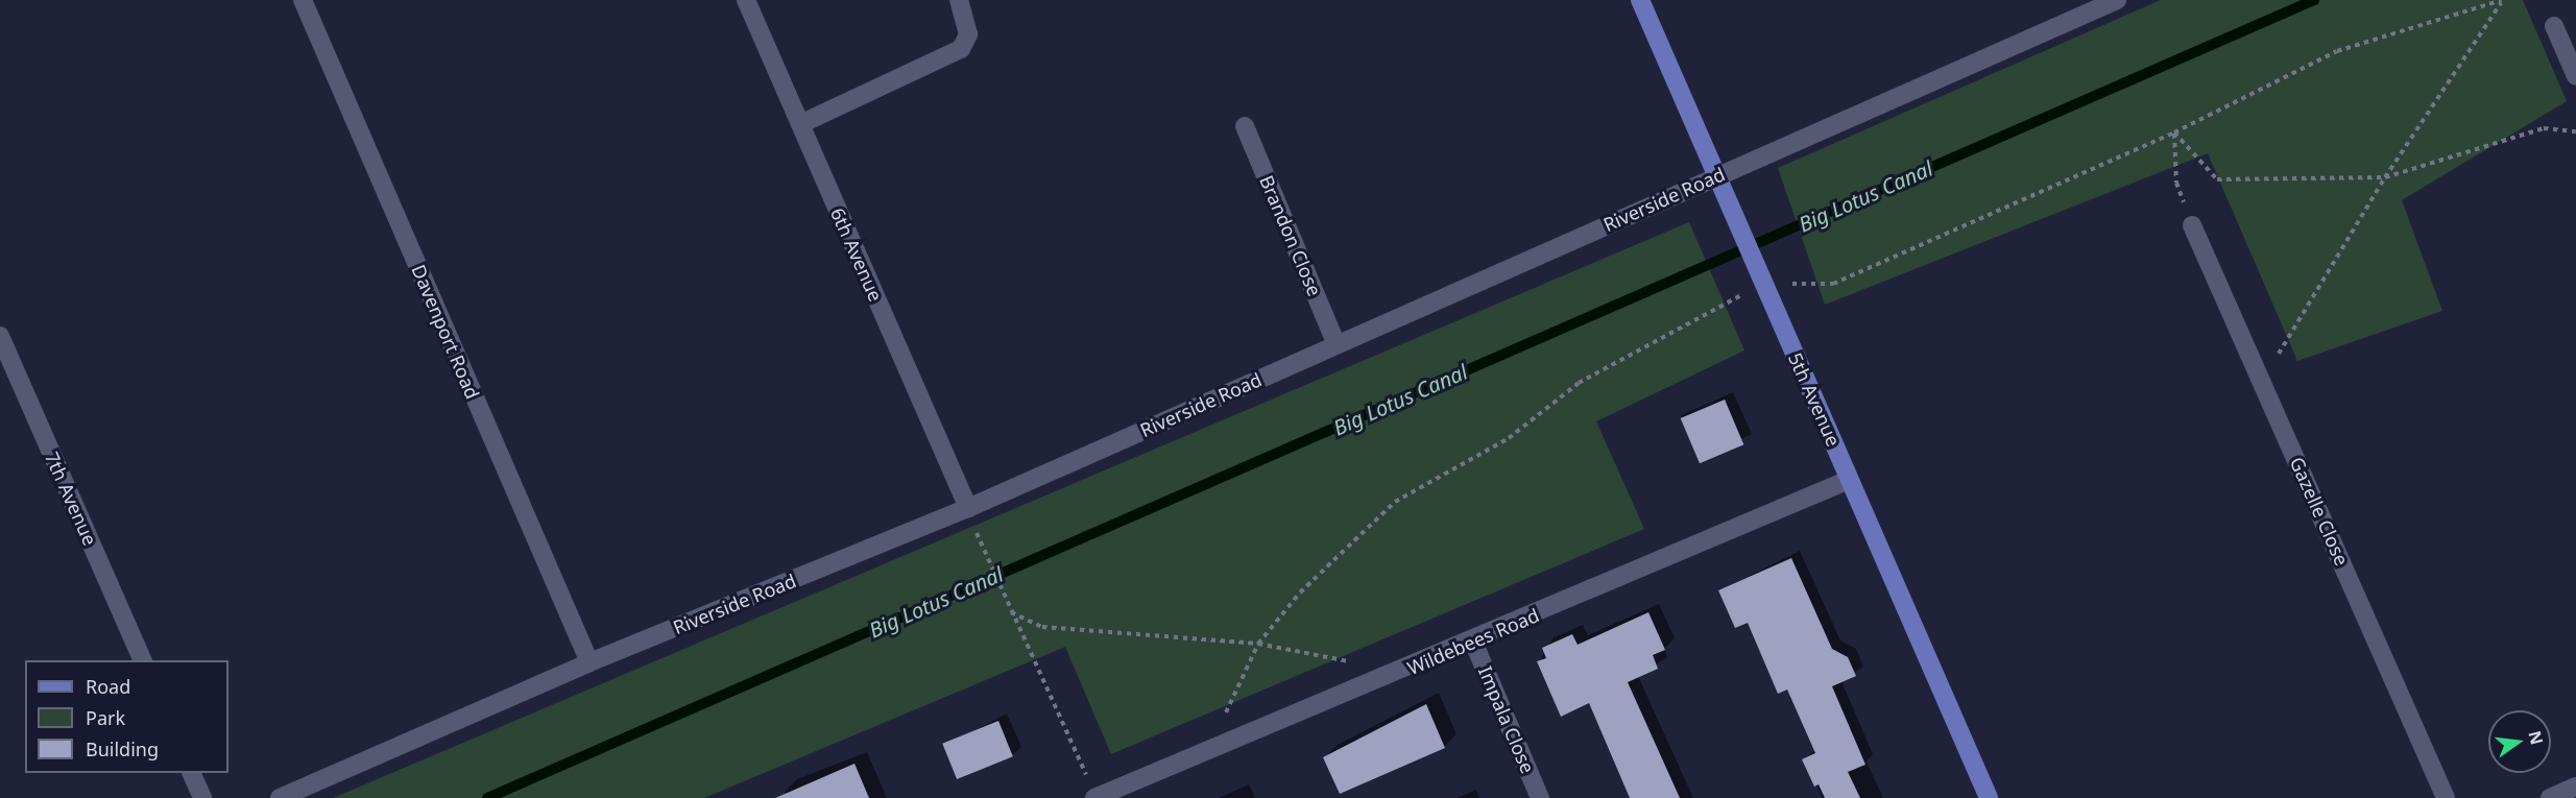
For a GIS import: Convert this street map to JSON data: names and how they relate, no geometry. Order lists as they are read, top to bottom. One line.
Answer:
{"streets":{"main road":["5th Avenue"],"street":["Riverside Road","Brandon Close","6th Avenue","Davenport Road","7th Avenue","Gazelle Close","Wildebees Road","Impala Close"]},"crossings":[["Riverside Road","Brandon Close"],["Riverside Road","6th Avenue"],["Riverside Road","Davenport Road"],["Riverside Road","5th Avenue"],["5th Avenue","Wildebees Road"],["Wildebees Road","Impala Close"]],"water":["Big Lotus Canal"],"legend":["Road","Park","Building"],"north":"right"}
